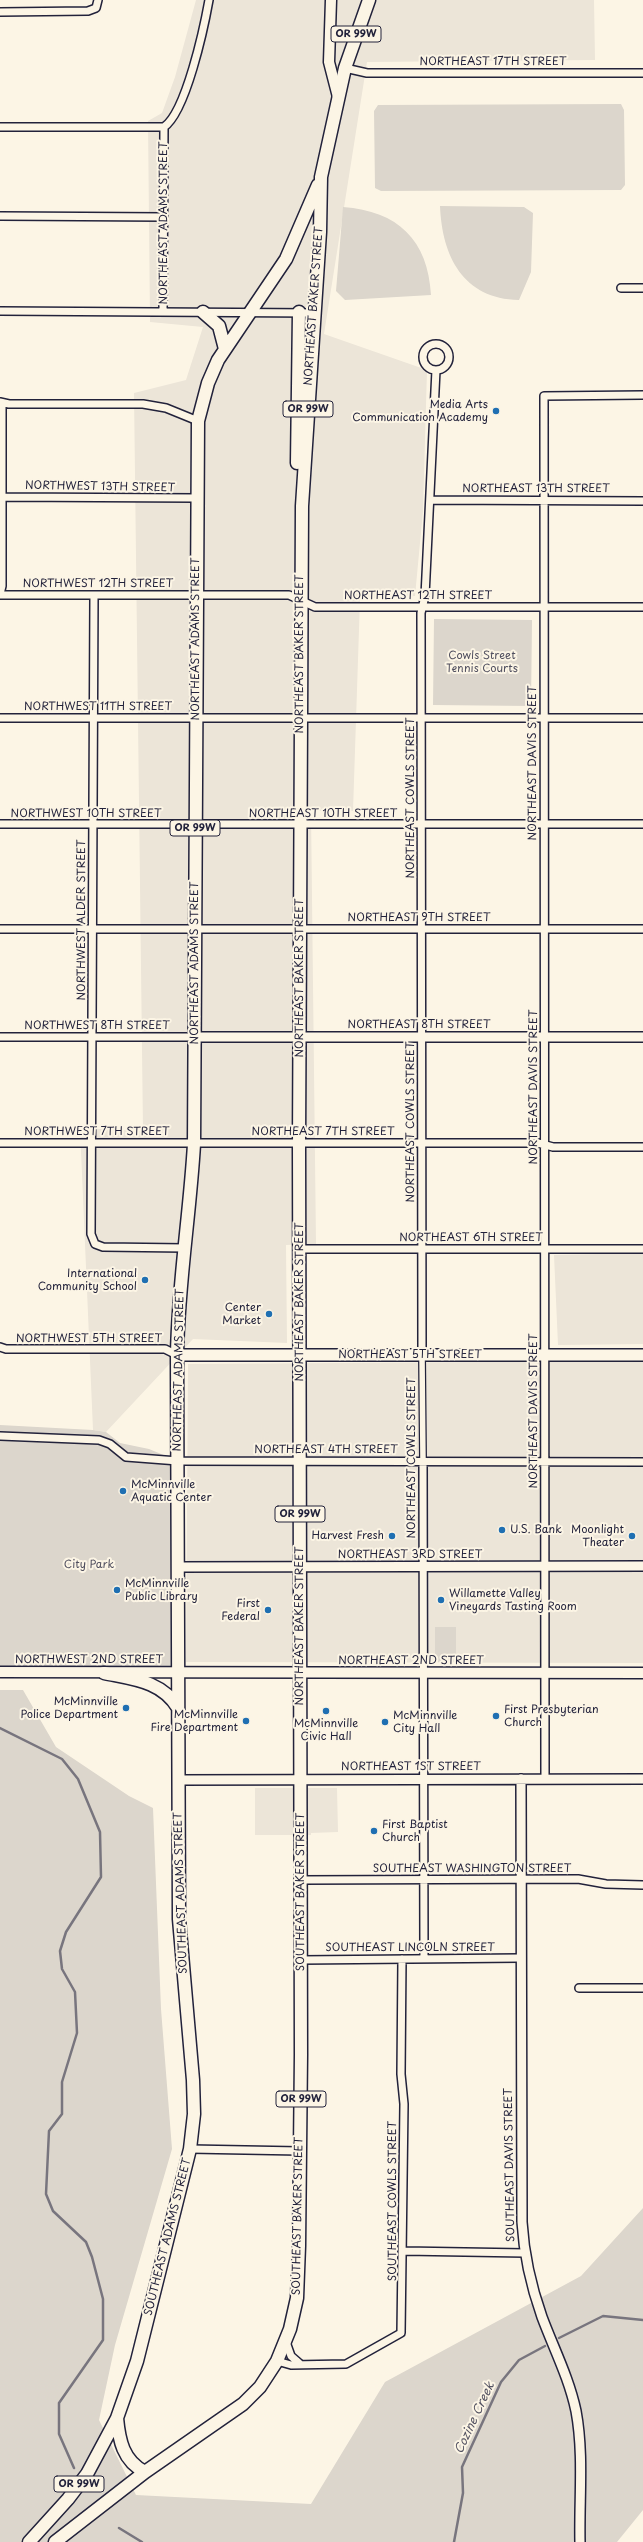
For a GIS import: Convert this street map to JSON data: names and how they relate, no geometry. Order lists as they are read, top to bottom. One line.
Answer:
{"streets":{"highway":["OR 99W","NORTHEAST ADAMS STREET","NORTHEAST BAKER STREET","SOUTHEAST BAKER STREET","SOUTHEAST ADAMS STREET"],"main road":["NORTHEAST 5TH STREET","NORTHWEST 2ND STREET","NORTHEAST 2ND STREET"],"street":["NORTHEAST 17TH STREET","NORTHWEST 13TH STREET","NORTHEAST 13TH STREET","NORTHWEST 12TH STREET","NORTHEAST 12TH STREET","NORTHWEST 11TH STREET","NORTHEAST DAVIS STREET","NORTHEAST COWLS STREET","NORTHWEST 10TH STREET","NORTHEAST 10TH STREET","NORTHEAST 9TH STREET","NORTHWEST ALDER STREET","NORTHEAST 8TH STREET","NORTHWEST 8TH STREET","NORTHWEST 7TH STREET","NORTHEAST 7TH STREET","NORTHEAST 6TH STREET","NORTHWEST 5TH STREET","NORTHEAST 4TH STREET","NORTHEAST 3RD STREET","NORTHEAST 1ST STREET","SOUTHEAST WASHINGTON STREET","SOUTHEAST LINCOLN STREET","SOUTHEAST DAVIS STREET","SOUTHEAST COWLS STREET"]},"crossings":[["OR 99W","NORTHEAST 17TH STREET"],["OR 99W","NORTHEAST ADAMS STREET"],["OR 99W","NORTHEAST BAKER STREET"],["NORTHEAST ADAMS STREET","NORTHEAST BAKER STREET"],["NORTHEAST ADAMS STREET","NORTHWEST 13TH STREET"],["NORTHEAST ADAMS STREET","NORTHWEST 12TH STREET"],["NORTHEAST ADAMS STREET","NORTHEAST 12TH STREET"],["NORTHEAST ADAMS STREET","NORTHWEST 11TH STREET"],["NORTHEAST ADAMS STREET","NORTHWEST 10TH STREET"],["NORTHEAST ADAMS STREET","NORTHEAST 10TH STREET"],["NORTHEAST ADAMS STREET","NORTHEAST 9TH STREET"],["NORTHEAST ADAMS STREET","NORTHWEST ALDER STREET"],["NORTHEAST ADAMS STREET","NORTHEAST 8TH STREET"],["NORTHEAST ADAMS STREET","NORTHWEST 8TH STREET"],["NORTHEAST ADAMS STREET","NORTHWEST 7TH STREET"],["NORTHEAST ADAMS STREET","NORTHEAST 7TH STREET"],["NORTHEAST ADAMS STREET","NORTHWEST 5TH STREET"],["NORTHEAST ADAMS STREET","NORTHEAST 5TH STREET"],["NORTHEAST ADAMS STREET","NORTHEAST 4TH STREET"],["NORTHEAST ADAMS STREET","NORTHEAST 3RD STREET"],["NORTHEAST ADAMS STREET","NORTHWEST 2ND STREET"],["NORTHEAST ADAMS STREET","NORTHEAST 2ND STREET"],["NORTHEAST ADAMS STREET","NORTHEAST 1ST STREET"],["NORTHEAST ADAMS STREET","SOUTHEAST ADAMS STREET"],["NORTHEAST BAKER STREET","NORTHEAST 12TH STREET"],["NORTHEAST BAKER STREET","NORTHWEST 11TH STREET"],["NORTHEAST BAKER STREET","NORTHEAST 10TH STREET"],["NORTHEAST BAKER STREET","NORTHEAST 9TH STREET"],["NORTHEAST BAKER STREET","NORTHEAST 8TH STREET"],["NORTHEAST BAKER STREET","NORTHEAST 7TH STREET"],["NORTHEAST BAKER STREET","NORTHEAST 6TH STREET"],["NORTHEAST BAKER STREET","NORTHEAST 5TH STREET"],["NORTHEAST BAKER STREET","NORTHEAST 4TH STREET"],["NORTHEAST BAKER STREET","NORTHEAST 3RD STREET"],["NORTHEAST BAKER STREET","NORTHEAST 2ND STREET"],["NORTHEAST BAKER STREET","NORTHEAST 1ST STREET"],["NORTHEAST BAKER STREET","SOUTHEAST BAKER STREET"],["NORTHEAST 13TH STREET","NORTHEAST DAVIS STREET"],["NORTHEAST 13TH STREET","NORTHEAST COWLS STREET"],["NORTHWEST 12TH STREET","NORTHEAST 12TH STREET"],["NORTHWEST 12TH STREET","NORTHWEST ALDER STREET"],["NORTHEAST 12TH STREET","NORTHEAST DAVIS STREET"],["NORTHEAST 12TH STREET","NORTHEAST COWLS STREET"],["NORTHWEST 11TH STREET","NORTHEAST DAVIS STREET"],["NORTHWEST 11TH STREET","NORTHEAST COWLS STREET"],["NORTHWEST 11TH STREET","NORTHWEST ALDER STREET"],["NORTHEAST DAVIS STREET","NORTHEAST 10TH STREET"],["NORTHEAST DAVIS STREET","NORTHEAST 9TH STREET"],["NORTHEAST DAVIS STREET","NORTHEAST 8TH STREET"],["NORTHEAST DAVIS STREET","NORTHEAST 7TH STREET"],["NORTHEAST DAVIS STREET","NORTHEAST 6TH STREET"],["NORTHEAST DAVIS STREET","NORTHEAST 5TH STREET"],["NORTHEAST DAVIS STREET","NORTHEAST 4TH STREET"],["NORTHEAST DAVIS STREET","NORTHEAST 3RD STREET"],["NORTHEAST DAVIS STREET","NORTHEAST 2ND STREET"],["NORTHEAST DAVIS STREET","NORTHEAST 1ST STREET"],["NORTHEAST COWLS STREET","NORTHEAST 10TH STREET"],["NORTHEAST COWLS STREET","NORTHEAST 9TH STREET"],["NORTHEAST COWLS STREET","NORTHEAST 8TH STREET"],["NORTHEAST COWLS STREET","NORTHEAST 7TH STREET"],["NORTHEAST COWLS STREET","NORTHEAST 6TH STREET"],["NORTHEAST COWLS STREET","NORTHEAST 5TH STREET"],["NORTHEAST COWLS STREET","NORTHEAST 4TH STREET"],["NORTHEAST COWLS STREET","NORTHEAST 3RD STREET"],["NORTHEAST COWLS STREET","NORTHEAST 2ND STREET"],["NORTHEAST COWLS STREET","NORTHEAST 1ST STREET"],["NORTHWEST 10TH STREET","NORTHEAST 10TH STREET"],["NORTHWEST 10TH STREET","NORTHWEST ALDER STREET"],["NORTHEAST 9TH STREET","NORTHWEST ALDER STREET"],["NORTHWEST ALDER STREET","NORTHWEST 8TH STREET"],["NORTHWEST ALDER STREET","NORTHWEST 7TH STREET"],["NORTHEAST 8TH STREET","NORTHWEST 8TH STREET"],["NORTHWEST 7TH STREET","NORTHEAST 7TH STREET"],["NORTHWEST 5TH STREET","NORTHEAST 5TH STREET"],["NORTHWEST 2ND STREET","NORTHEAST 2ND STREET"],["NORTHEAST 1ST STREET","SOUTHEAST BAKER STREET"],["NORTHEAST 1ST STREET","SOUTHEAST ADAMS STREET"],["NORTHEAST 1ST STREET","SOUTHEAST DAVIS STREET"],["SOUTHEAST WASHINGTON STREET","SOUTHEAST BAKER STREET"],["SOUTHEAST WASHINGTON STREET","SOUTHEAST DAVIS STREET"],["SOUTHEAST BAKER STREET","SOUTHEAST LINCOLN STREET"],["SOUTHEAST BAKER STREET","SOUTHEAST COWLS STREET"],["SOUTHEAST LINCOLN STREET","SOUTHEAST DAVIS STREET"],["SOUTHEAST LINCOLN STREET","SOUTHEAST COWLS STREET"]],"water":["Cozine Creek"],"parks":["Cowls Street Tennis Courts","City Park"],"places":["Media Arts Communication Academy","International Community School","Center Market","McMinnville Aquatic Center","U.S. Bank","Harvest Fresh","Moonlight Theater","McMinnville Public Library","Willamette Valley Vineyards Tasting Room","First Federal","McMinnville Police Department","McMinnville Civic Hall","First Presbyterian Church","McMinnville Fire Department","McMinnville City Hall","First Baptist Church"]}
